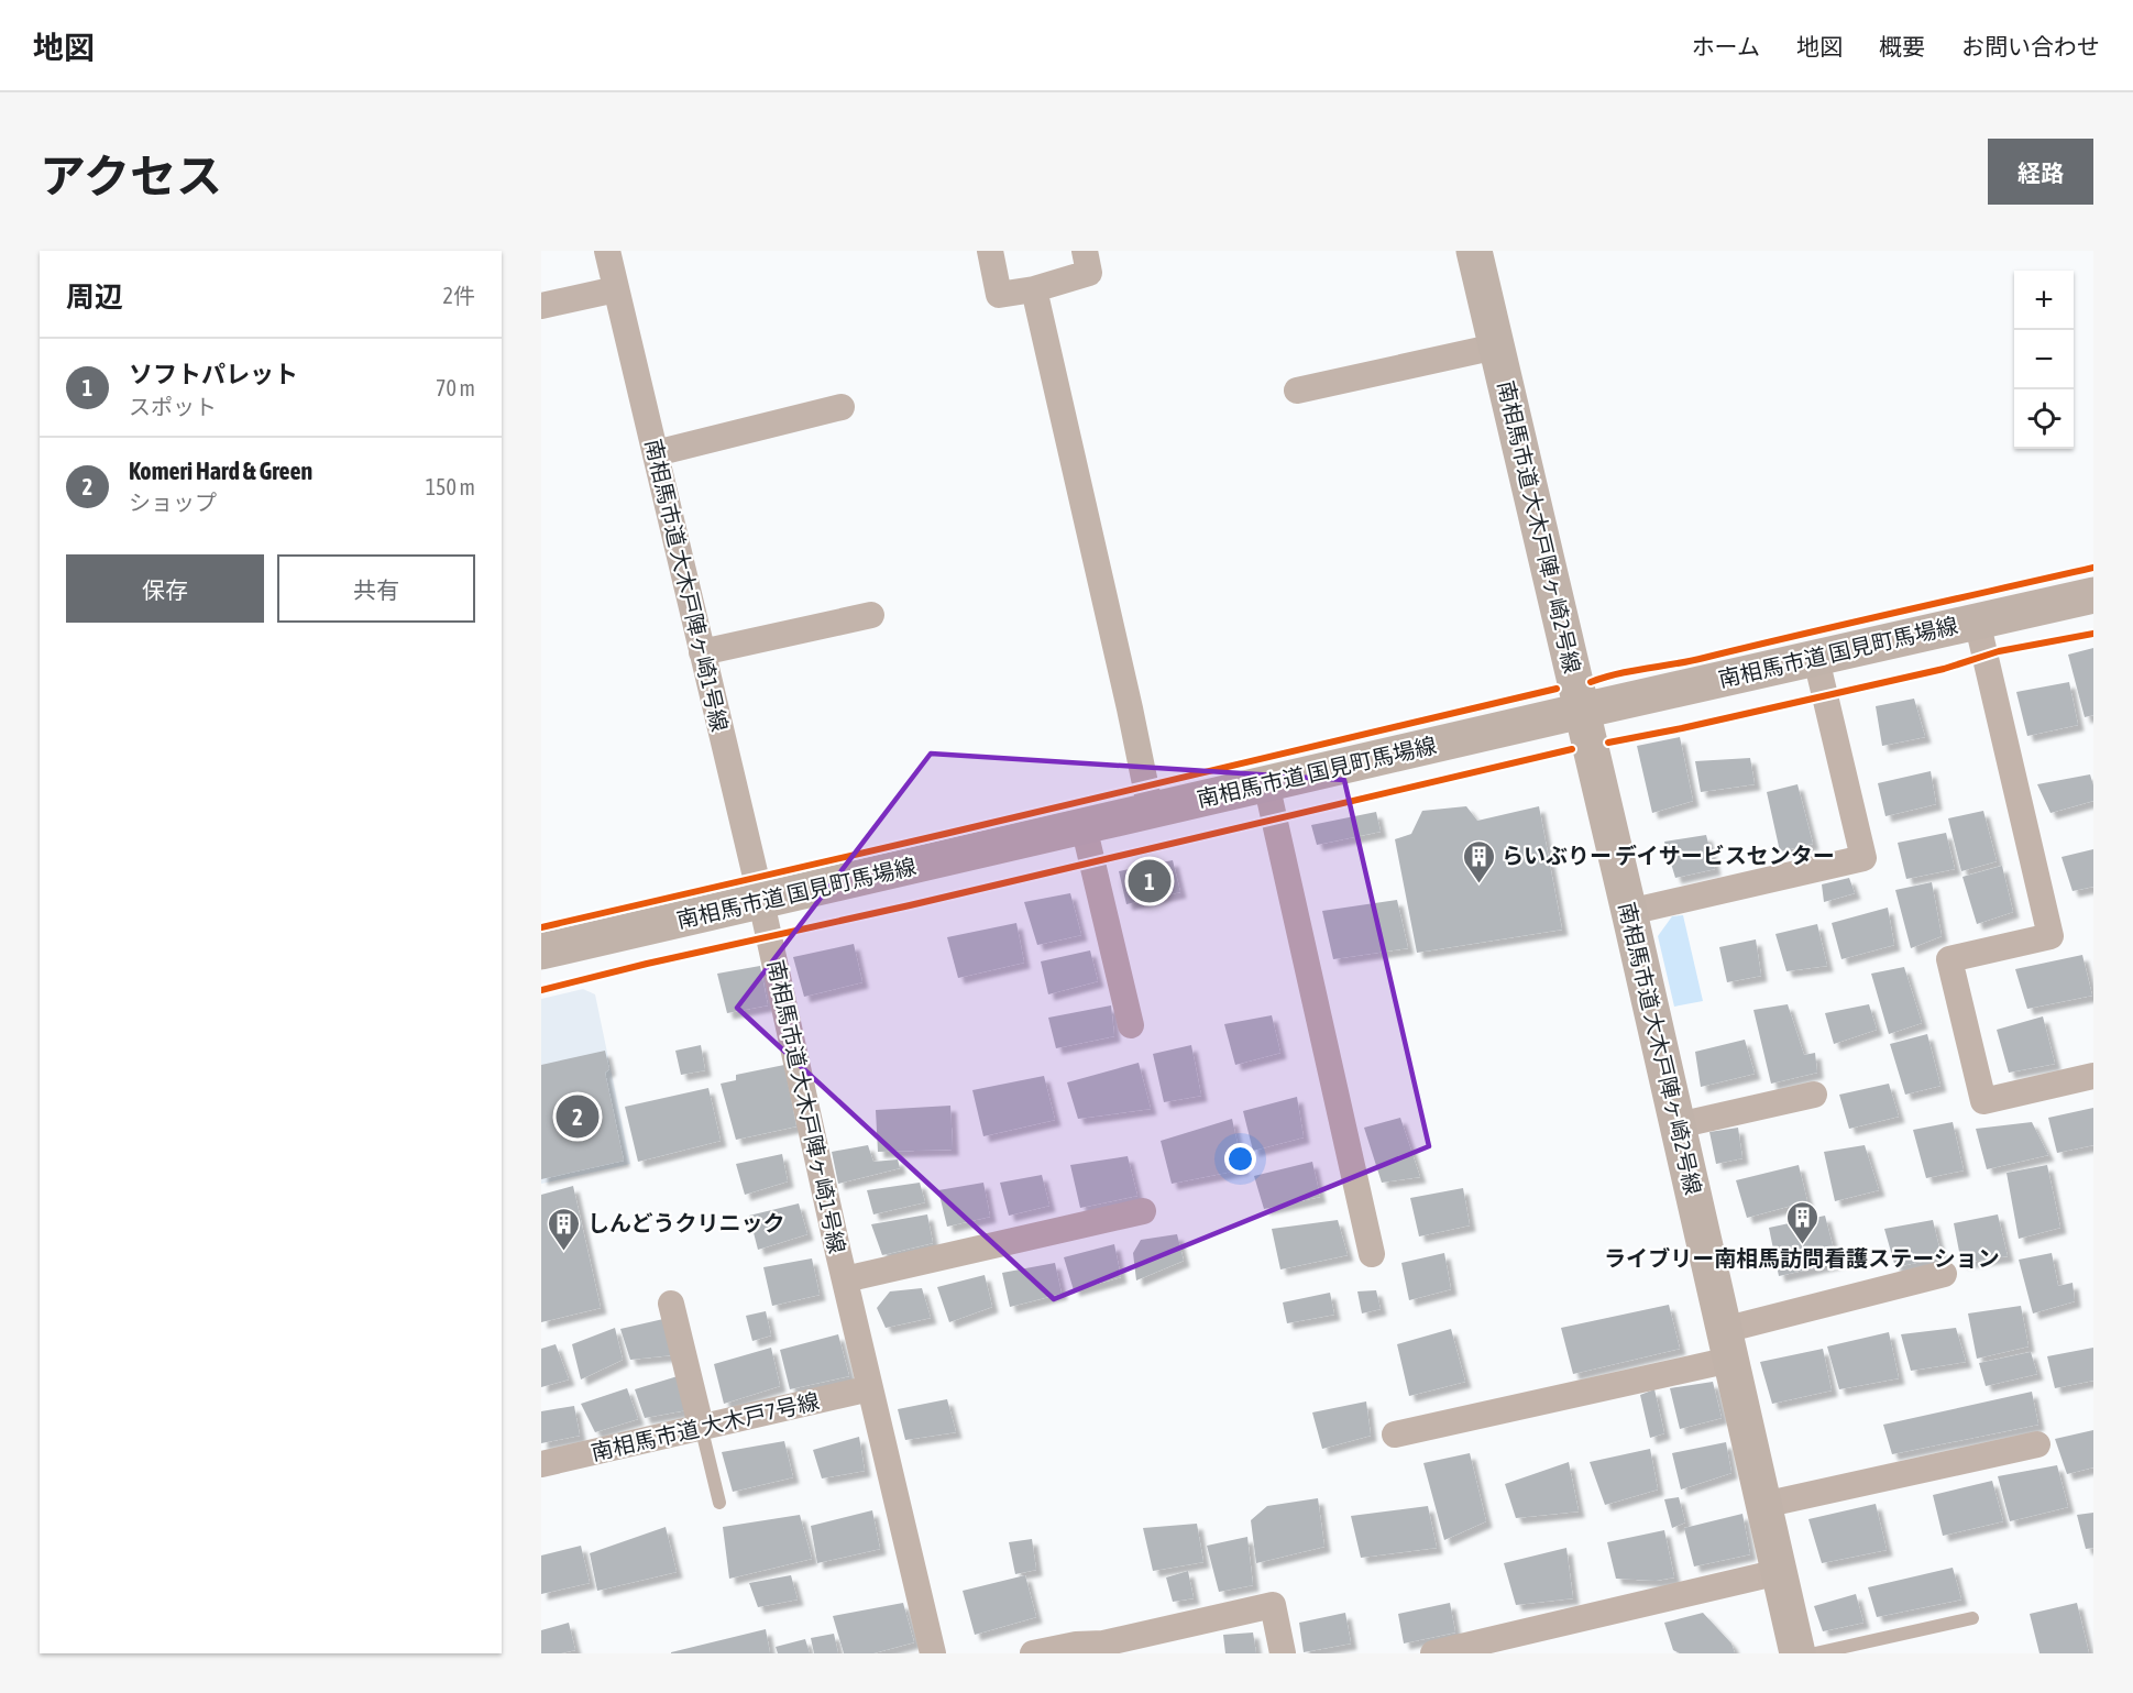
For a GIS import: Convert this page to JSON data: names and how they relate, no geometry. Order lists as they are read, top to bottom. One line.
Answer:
{"streets":{"street":["南相馬市道 大木戸陣ヶ崎2号線","南相馬市道 大木戸陣ヶ崎1号線","南相馬市道 国見町馬場線","南相馬市道 大木戸7号線"]},"crossings":[["南相馬市道 大木戸陣ヶ崎2号線","南相馬市道 国見町馬場線"],["南相馬市道 大木戸陣ヶ崎1号線","南相馬市道 国見町馬場線"],["南相馬市道 大木戸陣ヶ崎1号線","南相馬市道 大木戸7号線"]],"places":{"building":["らいぶりー デイサービスセンター","ライブリー南相馬訪問看護ステーション","しんどうクリニック"]},"page":{"header":"地図","nav":["ホーム","地図","概要","お問い合わせ"],"title":"アクセス","buttons":["経路",["保存","共有"]],"heading":["周辺","2件"],"map_buttons":["+","−"],"list":[{"mark":"1","name":"ソフトパレット","note":"スポット","value":"70 m"},{"mark":"2","name":"Komeri Hard & Green","note":"ショップ","value":"150 m"}],"pins":["1","2"]}}
